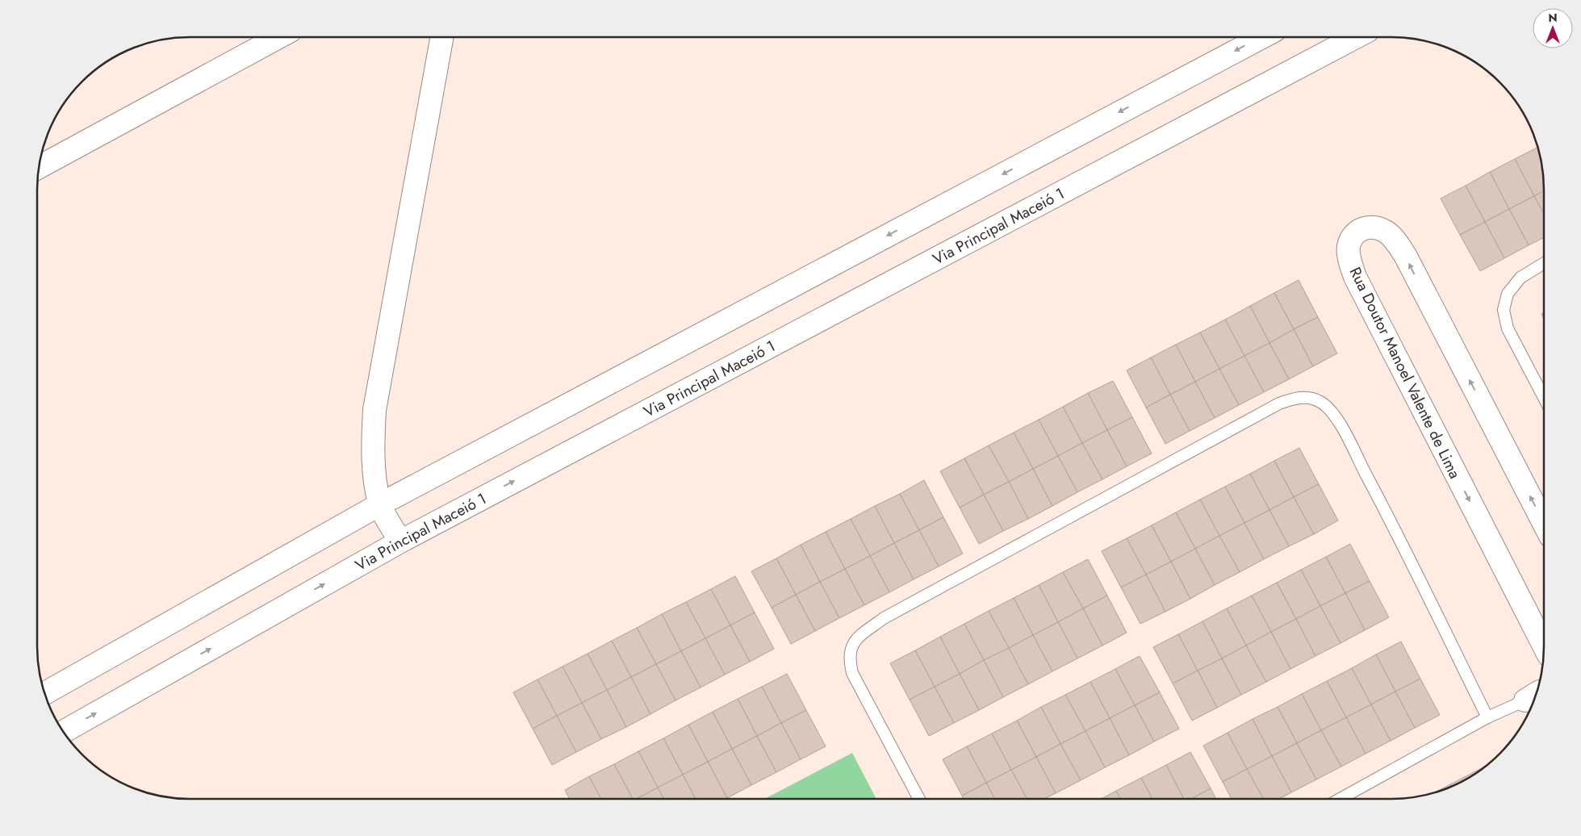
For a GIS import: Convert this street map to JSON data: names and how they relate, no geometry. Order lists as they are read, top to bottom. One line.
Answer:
{"streets":{"street":["Via Principal Maceió 1","Rua Doutor Manoel Valente de Lima"]},"north":"top"}
